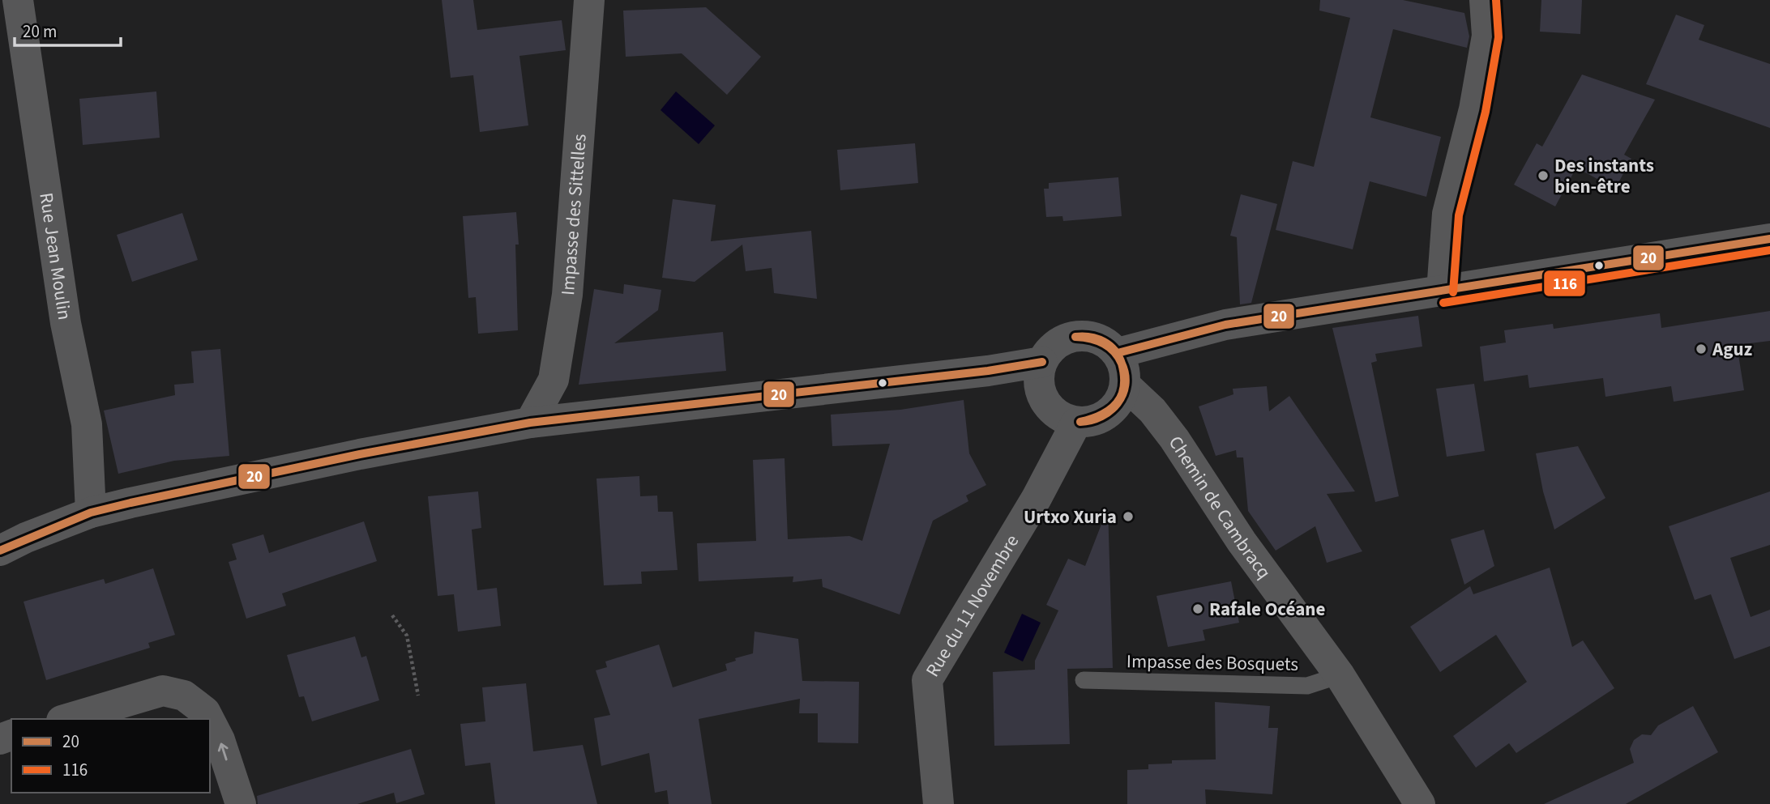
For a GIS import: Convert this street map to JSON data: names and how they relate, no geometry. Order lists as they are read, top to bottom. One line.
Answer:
{"streets":{"street":["Impasse des Sittelles","Rue Jean Moulin","Chemin de Cambracq","Rue du 11 Novembre"],"lane":["Impasse des Bosquets"]},"crossings":[["Chemin de Cambracq","Rue du 11 Novembre"],["Chemin de Cambracq","Impasse des Bosquets"]],"places":["Des instants bien-être","Aguz","Urtxo Xuria","Rafale Océane"],"lines":["transit line 116","transit line 20"],"legend":["20","116"],"scale_bar":"20 m"}
